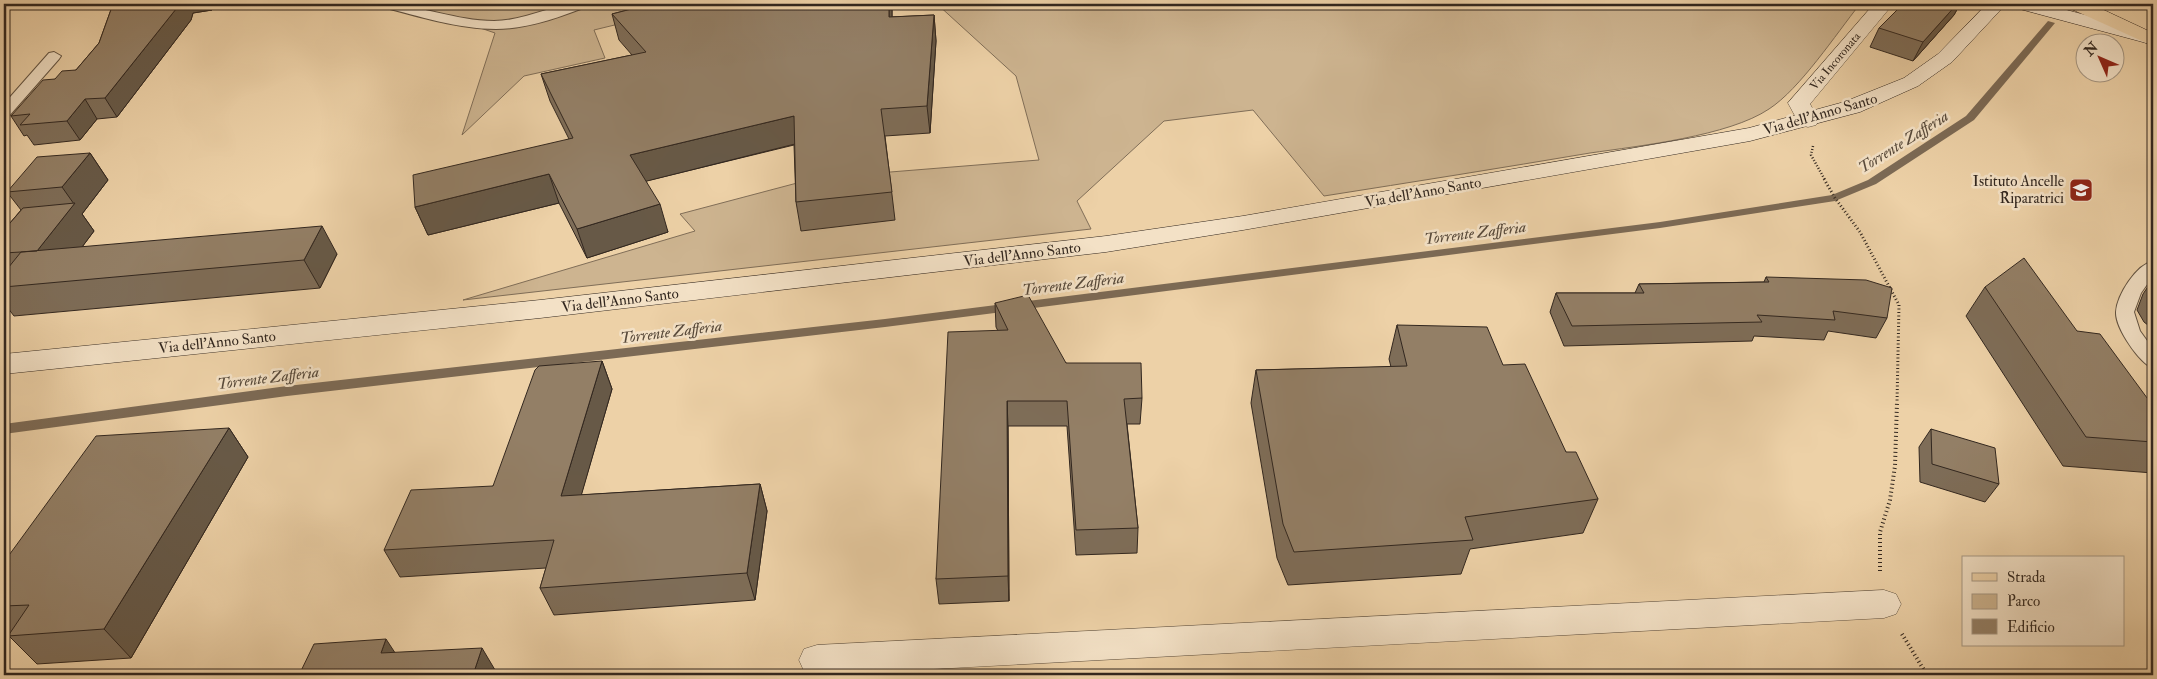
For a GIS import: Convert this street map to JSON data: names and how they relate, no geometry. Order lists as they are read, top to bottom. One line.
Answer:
{"streets":{"street":["Via Incoronata","Via dell'Anno Santo"]},"crossings":[["Via Incoronata","Via dell'Anno Santo"]],"water":["Torrente Zafferia"],"places":{"school or university":["Istituto Ancelle Riparatrici"]},"legend":["Strada","Parco","Edificio"],"north":"top left"}
